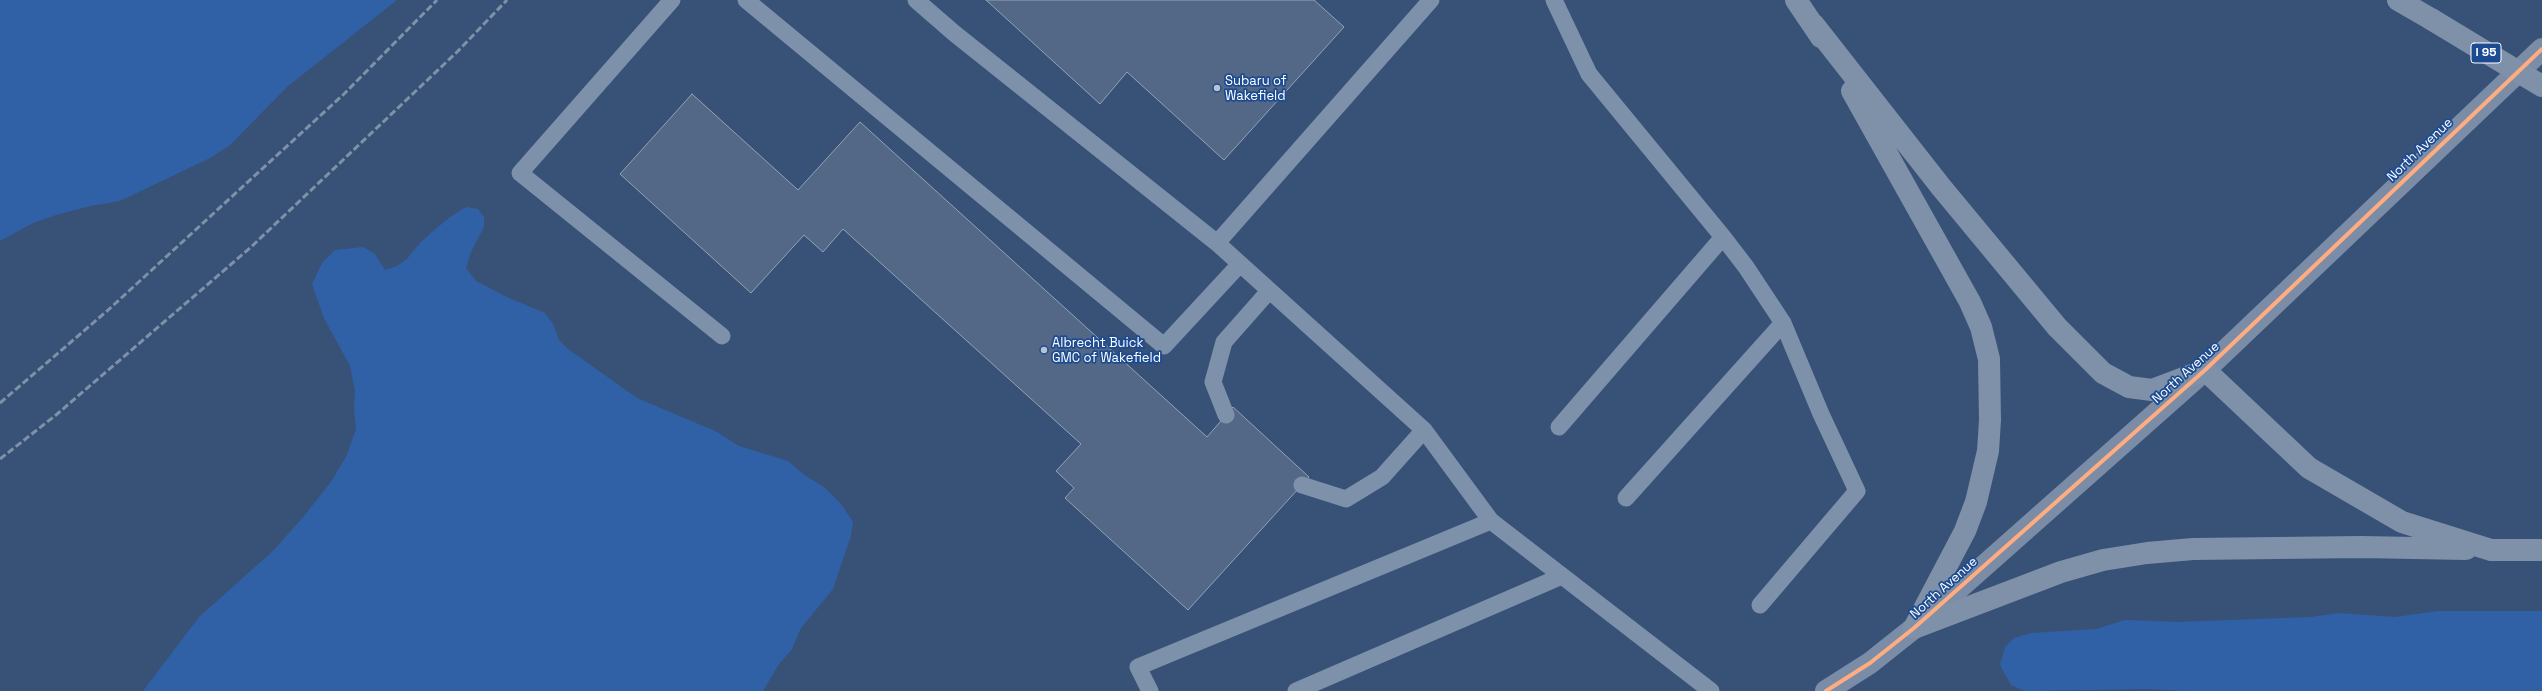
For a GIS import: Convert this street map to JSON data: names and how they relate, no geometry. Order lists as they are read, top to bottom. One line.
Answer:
{"streets":{"highway":["I 95"],"street":["North Avenue"]},"places":["Subaru of Wakefield","Albrecht Buick GMC of Wakefield"]}
